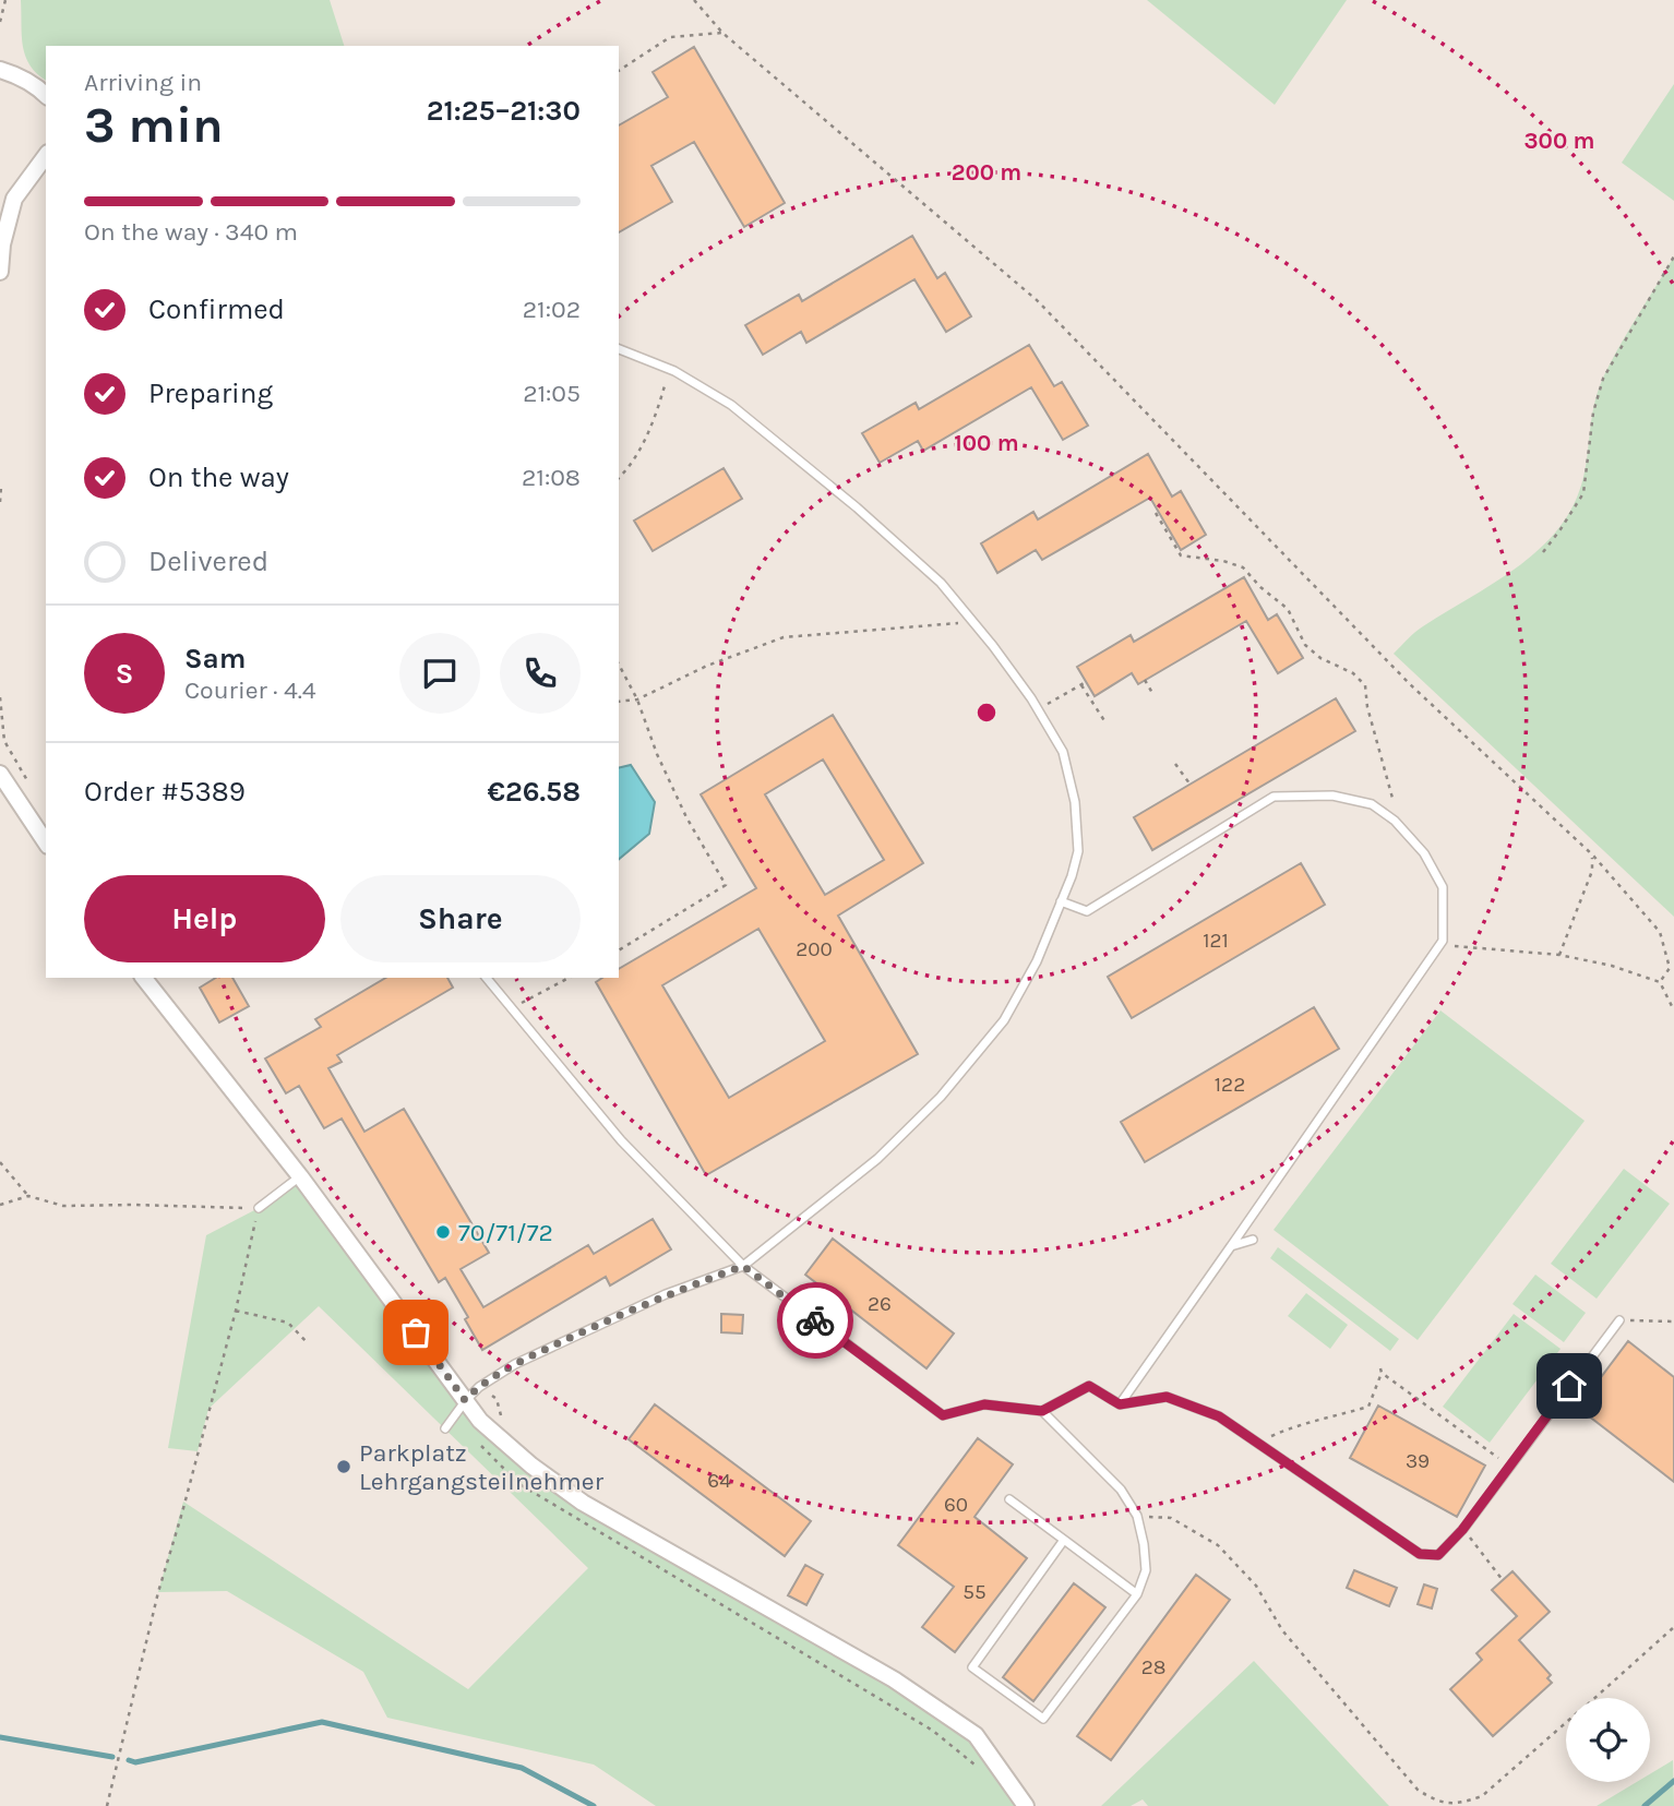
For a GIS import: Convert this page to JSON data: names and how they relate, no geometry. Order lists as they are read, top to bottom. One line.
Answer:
{"places":["70/71/72","Parkplatz Lehrgangsteilnehmer"],"house_numbers":["121","200","122","26","39","64","60","55","28"],"page":{"heading":["3 min","Arriving in","21:25–21:30"],"panel":["Sam","Courier · 4.4","Order #5389","€26.58"],"bar":"On the way · 340 m","list":[["Confirmed","21:02"],["Preparing","21:05"],["On the way","21:08"],"Delivered"],"round":"S","buttons":["Help","Share"]},"rings":["300 m","200 m","100 m"]}
